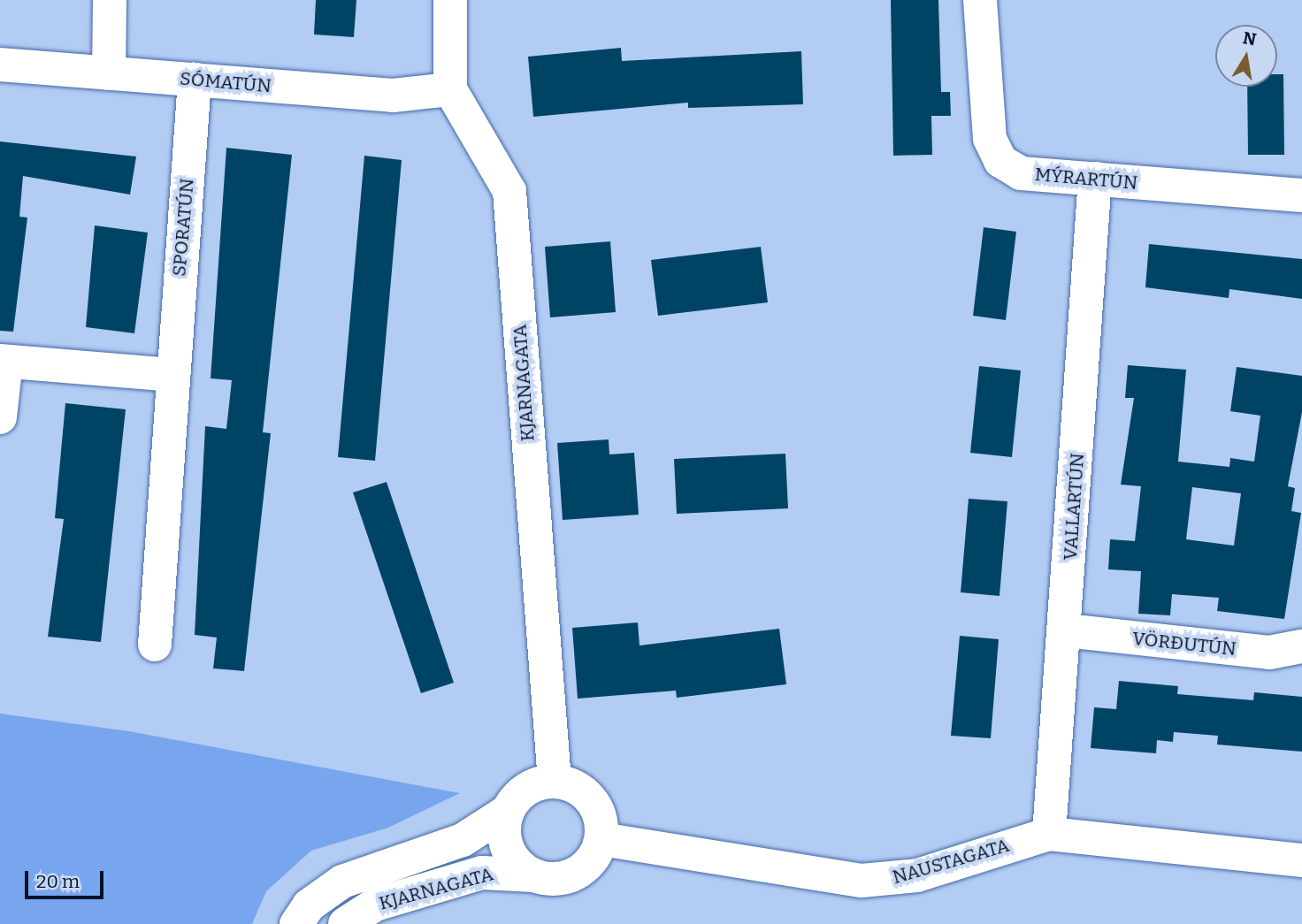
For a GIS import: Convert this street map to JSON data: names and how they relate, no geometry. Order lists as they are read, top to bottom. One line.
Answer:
{"streets":{"street":["SÓMATÚN","MÝRARTÚN","SPORATÚN","KJARNAGATA","VALLARTÚN","VÖRÐUTÚN","NAUSTAGATA"]},"crossings":[["SÓMATÚN","SPORATÚN"],["SÓMATÚN","KJARNAGATA"],["MÝRARTÚN","VALLARTÚN"],["KJARNAGATA","NAUSTAGATA"],["VALLARTÚN","VÖRÐUTÚN"],["VALLARTÚN","NAUSTAGATA"]],"scale_bar":"20 m","north":"top"}
